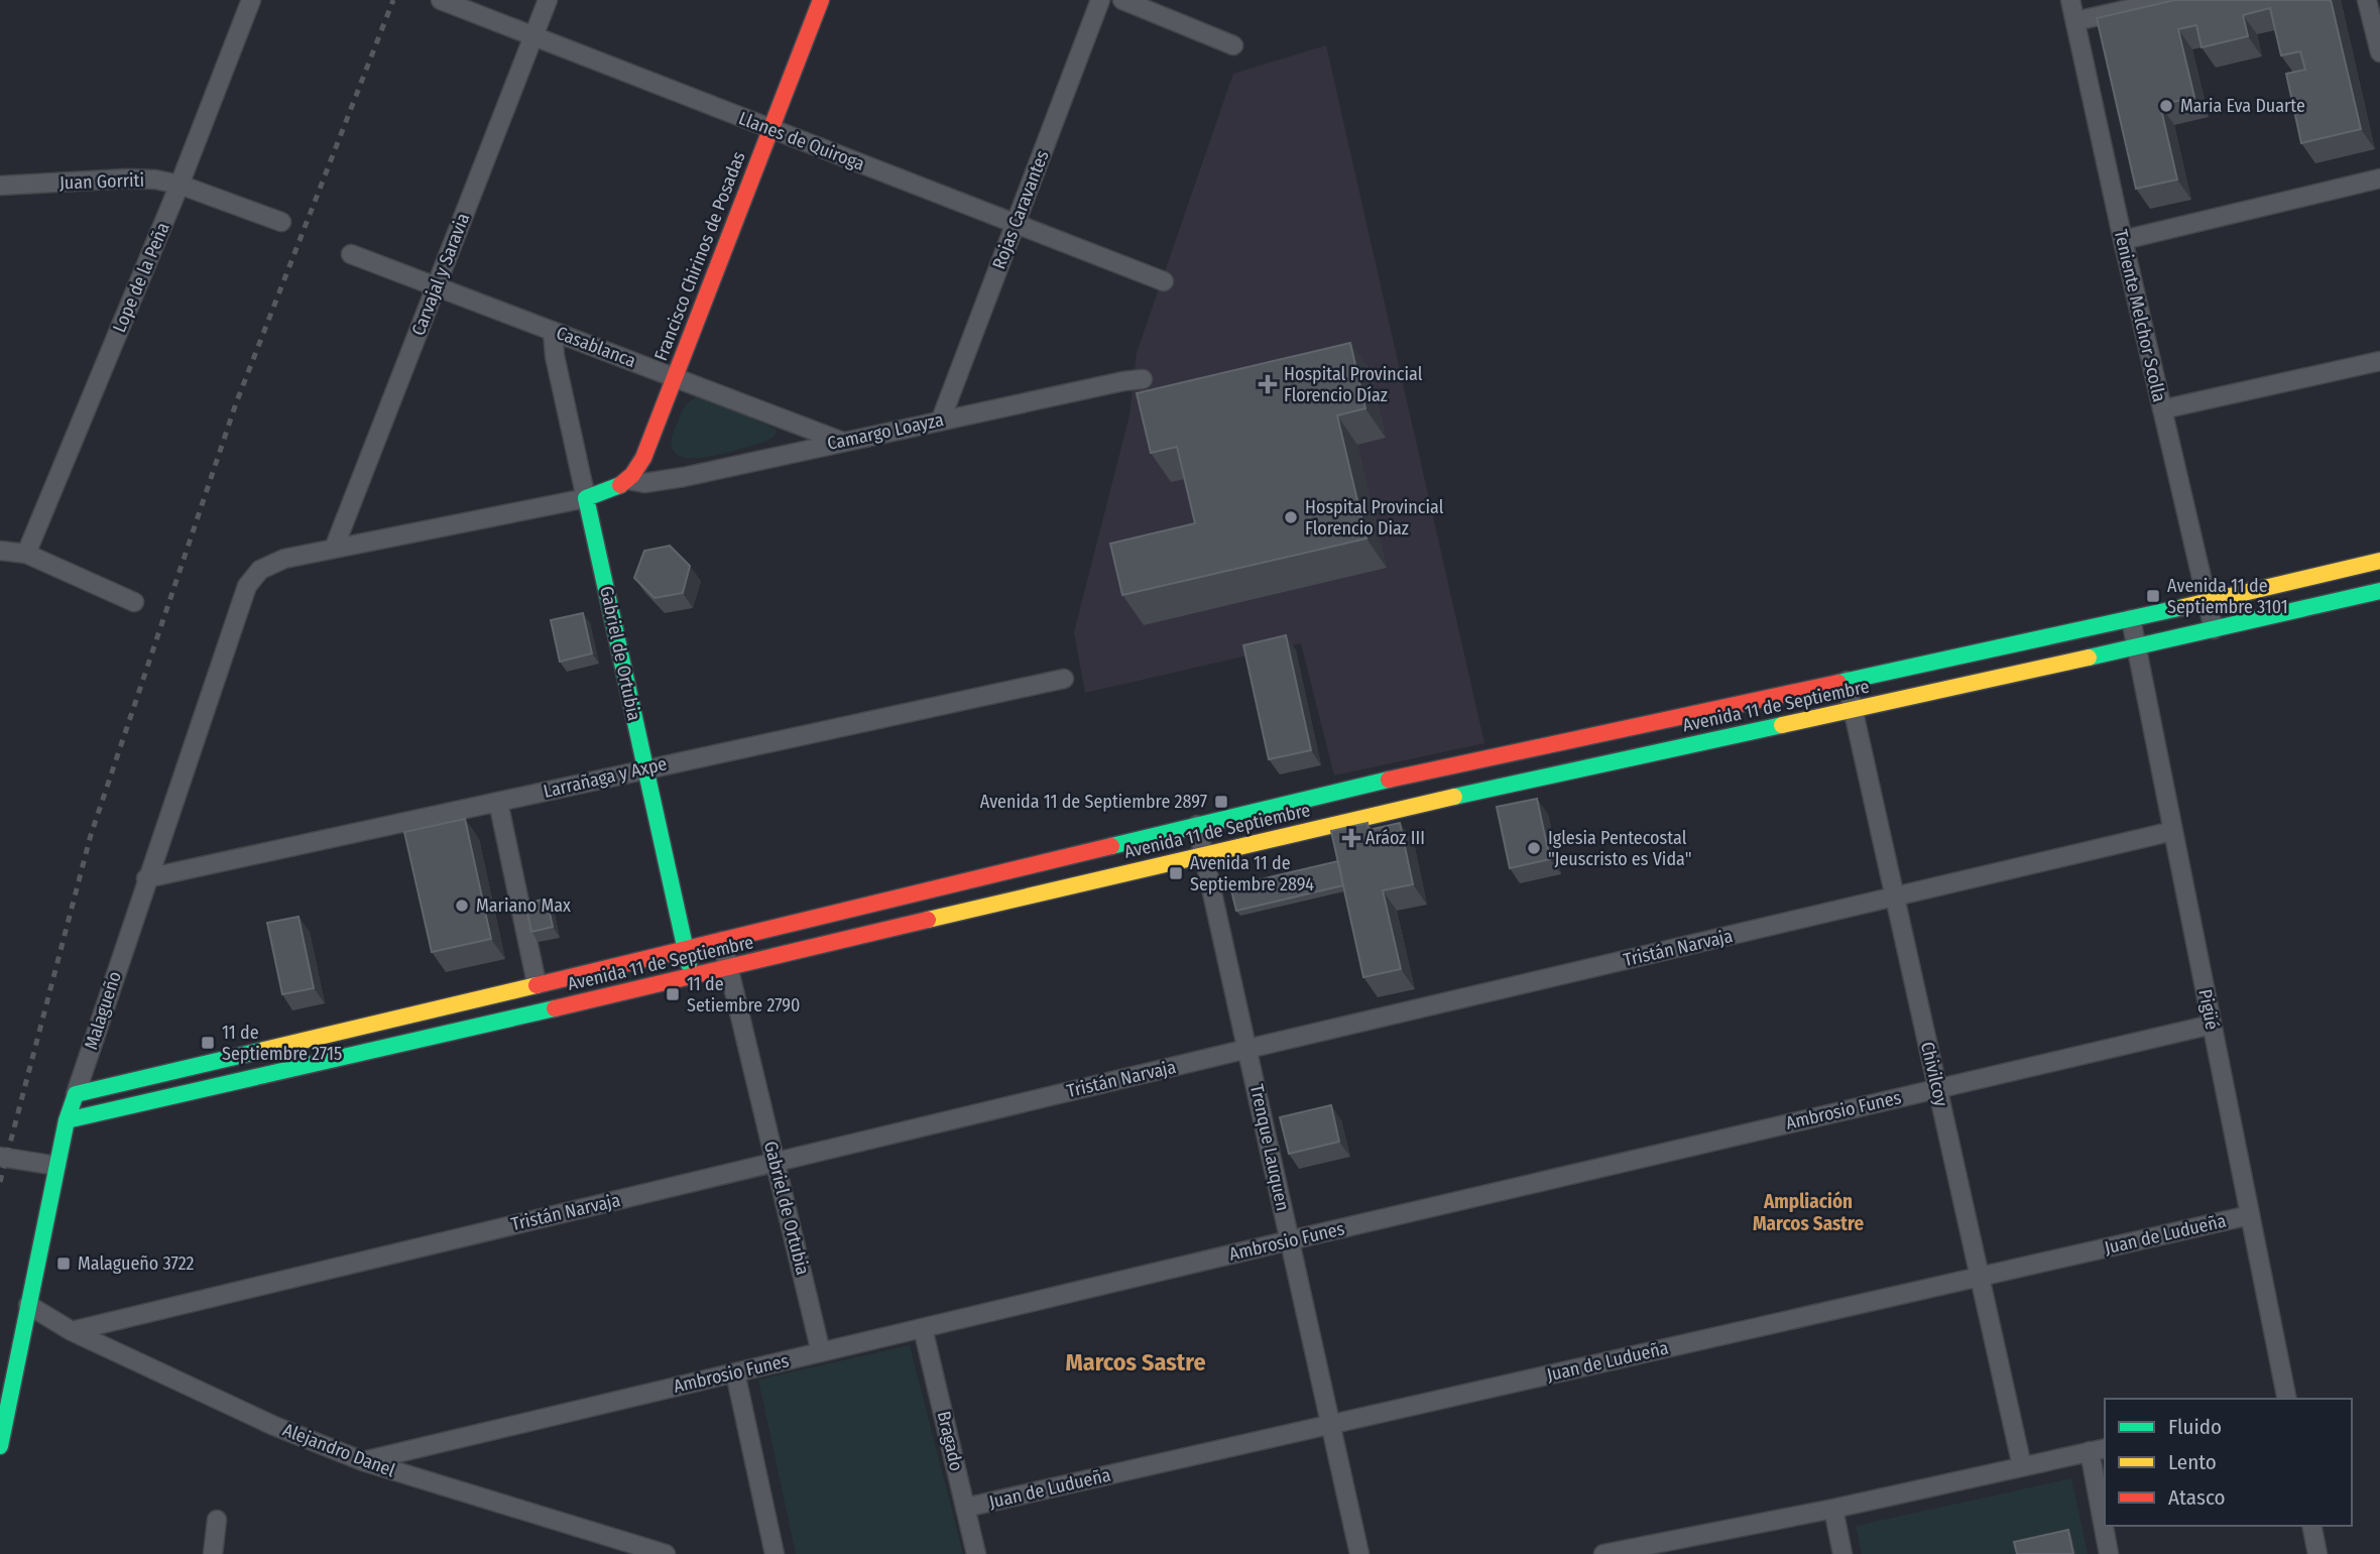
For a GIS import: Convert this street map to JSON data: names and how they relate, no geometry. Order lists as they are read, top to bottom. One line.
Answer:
{"streets":{"main road":["Francisco Chirinos de Posadas","Gabriel de Ortubia","Avenida 11 de Septiembre","Malagueño"],"street":["Llanes de Quiroga","Juan Gorriti","Rojas Caravantes","Carvajal y Saravia","Lope de la Peña","Teniente Melchor Scolla","Casablanca","Camargo Loayza","Larrañaga y Axpe","Tristán Narvaja","Pigüé","Chivilcoy","Ambrosio Funes","Trenque Lauquen","Juan de Ludueña","Bragado","Alejandro Danel"]},"crossings":[["Llanes de Quiroga","Rojas Caravantes"],["Llanes de Quiroga","Francisco Chirinos de Posadas"],["Llanes de Quiroga","Carvajal y Saravia"],["Juan Gorriti","Lope de la Peña"],["Rojas Caravantes","Camargo Loayza"],["Francisco Chirinos de Posadas","Casablanca"],["Francisco Chirinos de Posadas","Camargo Loayza"],["Carvajal y Saravia","Casablanca"],["Carvajal y Saravia","Malagueño"],["Teniente Melchor Scolla","Avenida 11 de Septiembre"],["Casablanca","Camargo Loayza"],["Casablanca","Gabriel de Ortubia"],["Gabriel de Ortubia","Avenida 11 de Septiembre"],["Gabriel de Ortubia","Larrañaga y Axpe"],["Gabriel de Ortubia","Tristán Narvaja"],["Gabriel de Ortubia","Ambrosio Funes"],["Avenida 11 de Septiembre","Pigüé"],["Avenida 11 de Septiembre","Malagueño"],["Avenida 11 de Septiembre","Chivilcoy"],["Avenida 11 de Septiembre","Trenque Lauquen"],["Larrañaga y Axpe","Malagueño"],["Tristán Narvaja","Pigüé"],["Tristán Narvaja","Chivilcoy"],["Tristán Narvaja","Trenque Lauquen"],["Tristán Narvaja","Alejandro Danel"],["Pigüé","Ambrosio Funes"],["Pigüé","Juan de Ludueña"],["Malagueño","Alejandro Danel"],["Chivilcoy","Ambrosio Funes"],["Chivilcoy","Juan de Ludueña"],["Ambrosio Funes","Trenque Lauquen"],["Ambrosio Funes","Bragado"],["Ambrosio Funes","Alejandro Danel"],["Trenque Lauquen","Juan de Ludueña"],["Juan de Ludueña","Bragado"]],"districts":["Ampliación Marcos Sastre","Marcos Sastre"],"places":{"other":["Maria Eva Duarte","Hospital Provincial Florencio Diaz","Iglesia Pentecostal \"Jeuscristo es Vida\"","Mariano Max"],"health":["Hospital Provincial Florencio Díaz","Aráoz III"],"transit":["Avenida 11 de Septiembre 3101","Avenida 11 de Septiembre 2897","Avenida 11 de Septiembre 2894","11 de Setiembre 2790","11 de Septiembre 2715","Malagueño 3722"]},"legend":["Fluido","Lento","Atasco"]}
